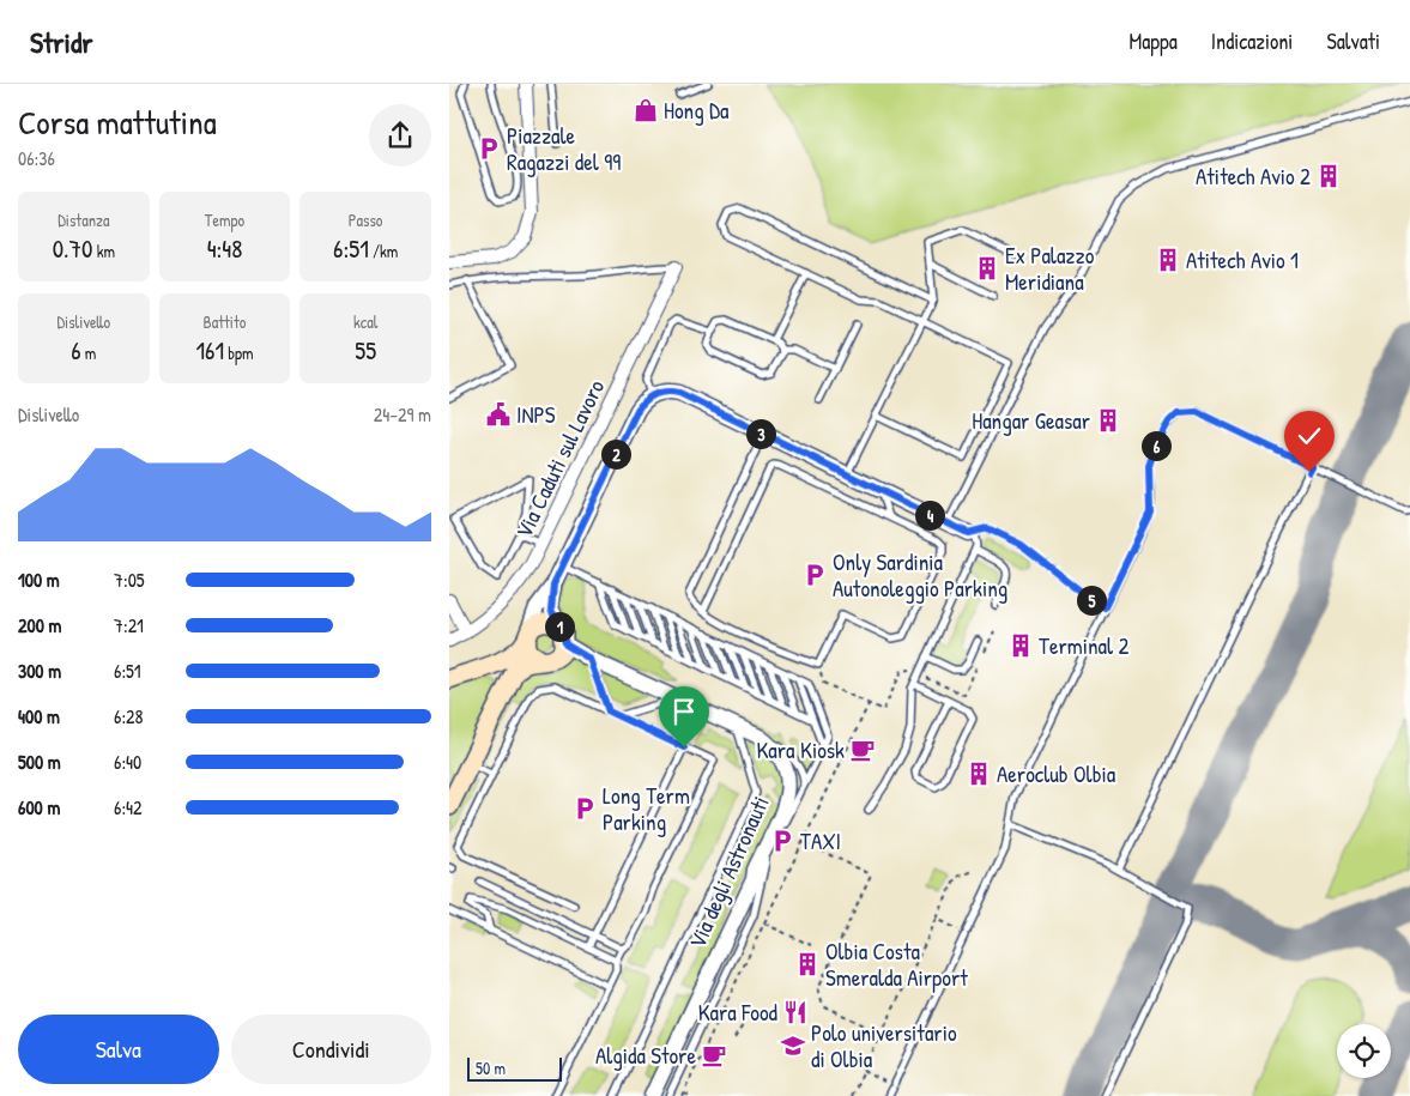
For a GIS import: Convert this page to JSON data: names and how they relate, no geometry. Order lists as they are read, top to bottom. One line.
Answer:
{"streets":{"street":["Via Caduti sul Lavoro","Via degli Astronauti"]},"places":{"shop":["Hong Da"],"parking":["Piazzale Ragazzi del 99","Only Sardinia Autonoleggio Parking","Long Term Parking","TAXI"],"building":["Atitech Avio 2","Atitech Avio 1","Ex Palazzo Meridiana","Hangar Geasar","Terminal 2","Aeroclub Olbia","Olbia Costa Smeralda Airport"],"public building":["INPS"],"cafe":["Kara Kiosk","Algida Store"],"restaurant":["Kara Food"],"school or university":["Polo universitario di Olbia"]},"scale_bar":"50 m","page":{"header":"Stridr","nav":["Mappa","Indicazioni","Salvati"],"heading":["Corsa mattutina","06:36"],"stats":[["Distanza","0.70 km"],["Tempo","4:48"],["Passo","6:51 /km"],["Dislivello","6 m"],["Battito","161 bpm"],["kcal","55"]],"chart":["Dislivello","24–29 m"],"pins":["3","6","2","4","5","1"],"list":[{"name":"100 m","note":"7:05"},{"name":"200 m","note":"7:21"},{"name":"300 m","note":"6:51"},{"name":"400 m","note":"6:28"},{"name":"500 m","note":"6:40"},{"name":"600 m","note":"6:42"}],"buttons":["Salva","Condividi"],"scale":"50 m"}}
